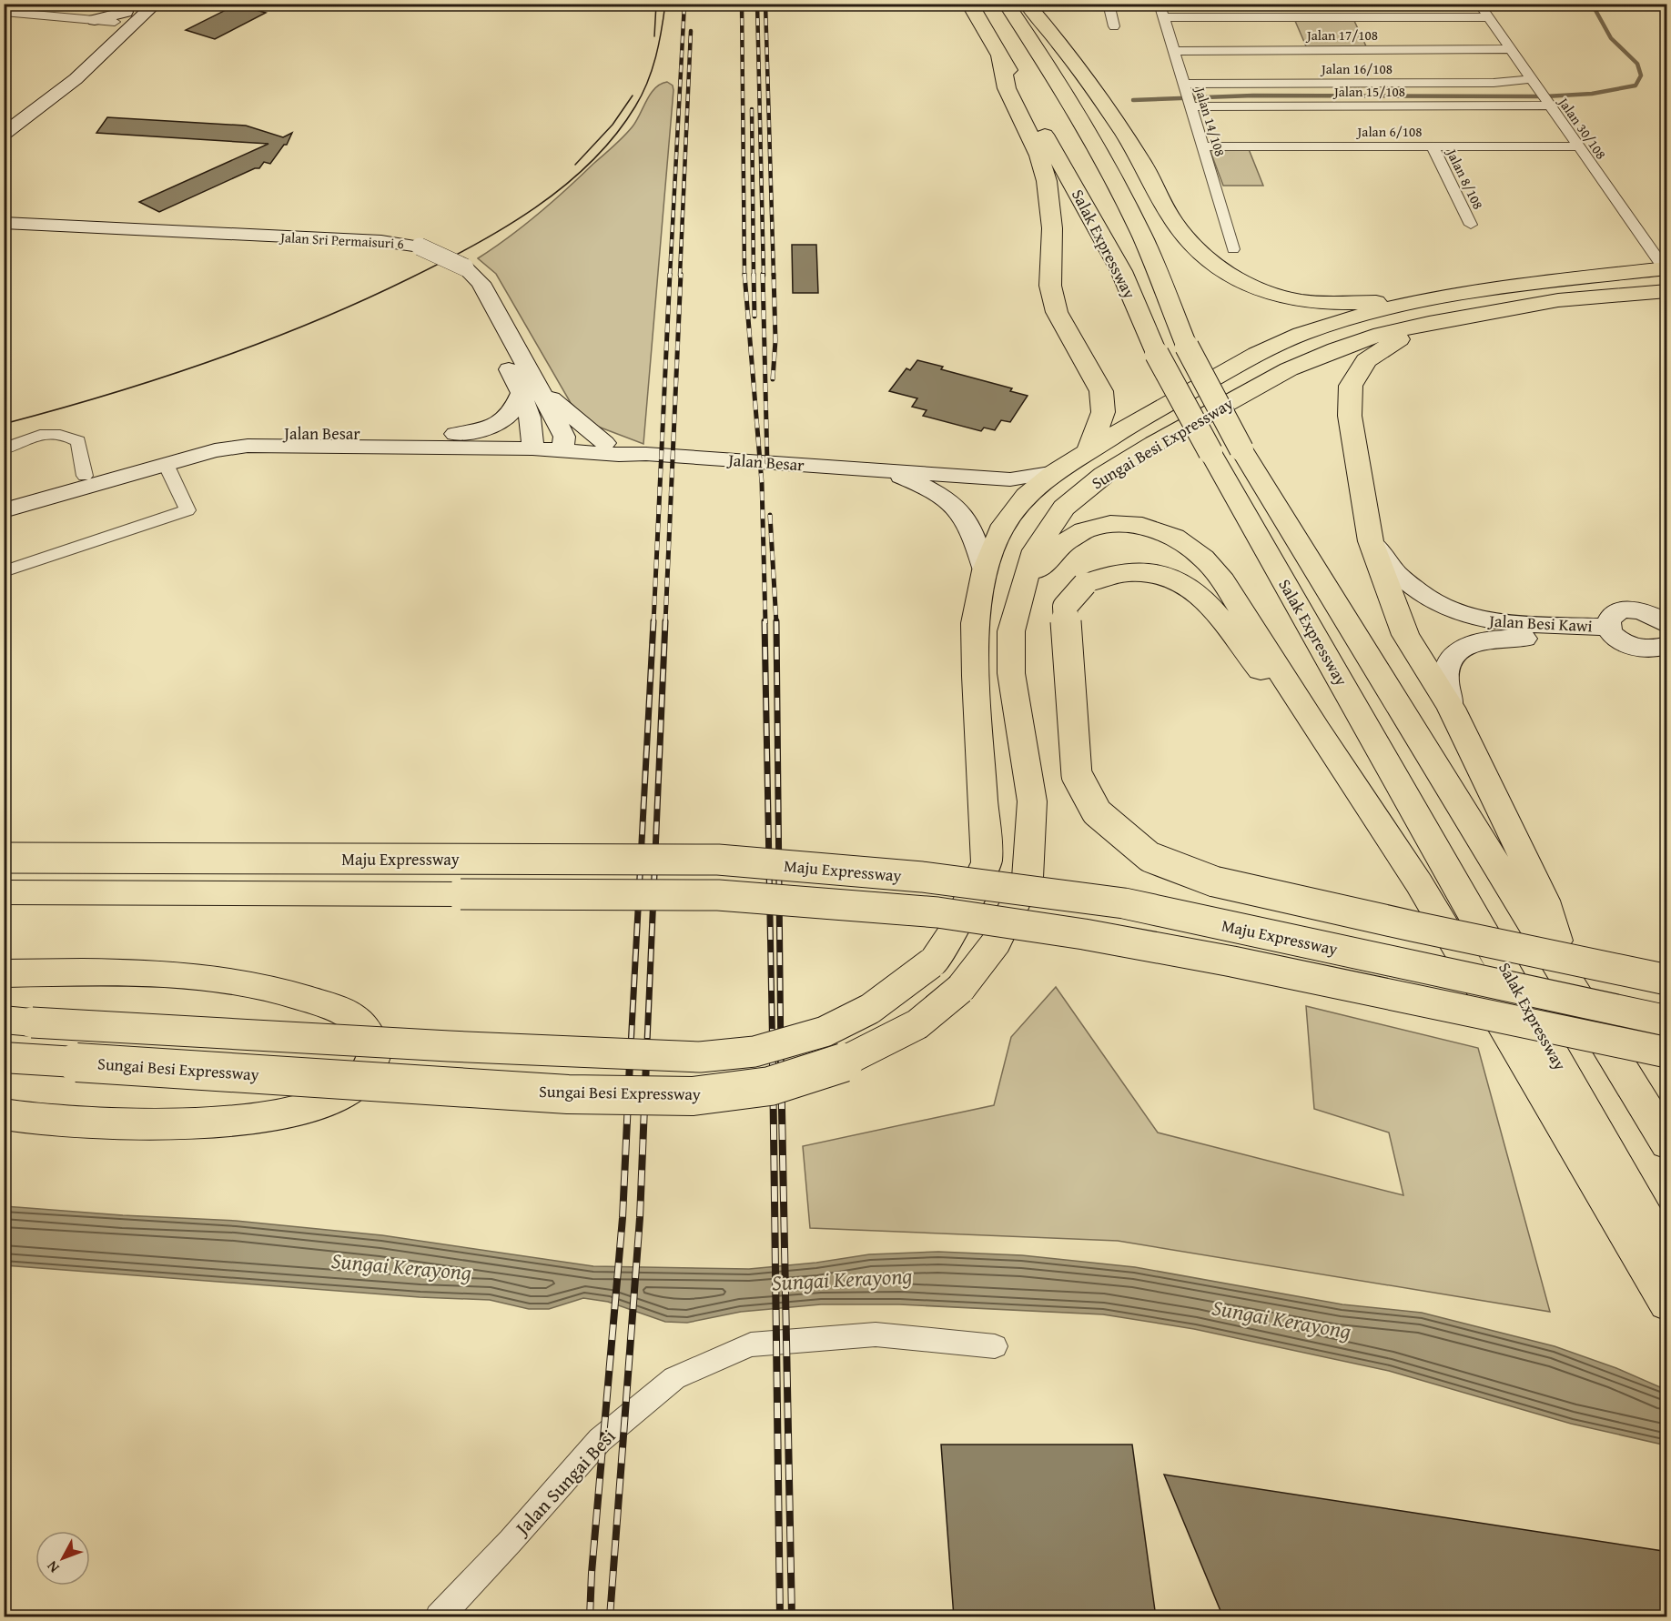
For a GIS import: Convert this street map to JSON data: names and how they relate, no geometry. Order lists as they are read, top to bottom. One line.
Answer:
{"streets":{"highway":["Salak Expressway","Sungai Besi Expressway","Maju Expressway"],"street":["Jalan 17/108","Jalan 16/108","Jalan 15/108","Jalan 14/108","Jalan 30/108","Jalan 6/108","Jalan 8/108","Jalan Sri Permaisuri 6","Jalan Besar","Jalan Besi Kawi","Jalan Sungai Besi"]},"crossings":[["Jalan 17/108","Jalan 14/108"],["Jalan 17/108","Jalan 30/108"],["Jalan 16/108","Jalan 15/108"],["Jalan 16/108","Jalan 14/108"],["Jalan 16/108","Jalan 30/108"],["Jalan 15/108","Jalan 14/108"],["Jalan 15/108","Jalan 30/108"],["Jalan 14/108","Jalan 6/108"],["Jalan 30/108","Jalan 6/108"],["Jalan 30/108","Sungai Besi Expressway"],["Jalan 6/108","Jalan 8/108"],["Jalan Sri Permaisuri 6","Jalan Besar"],["Jalan Besar","Sungai Besi Expressway"]],"water":["Sungai Kerayong"],"north":"bottom left"}
